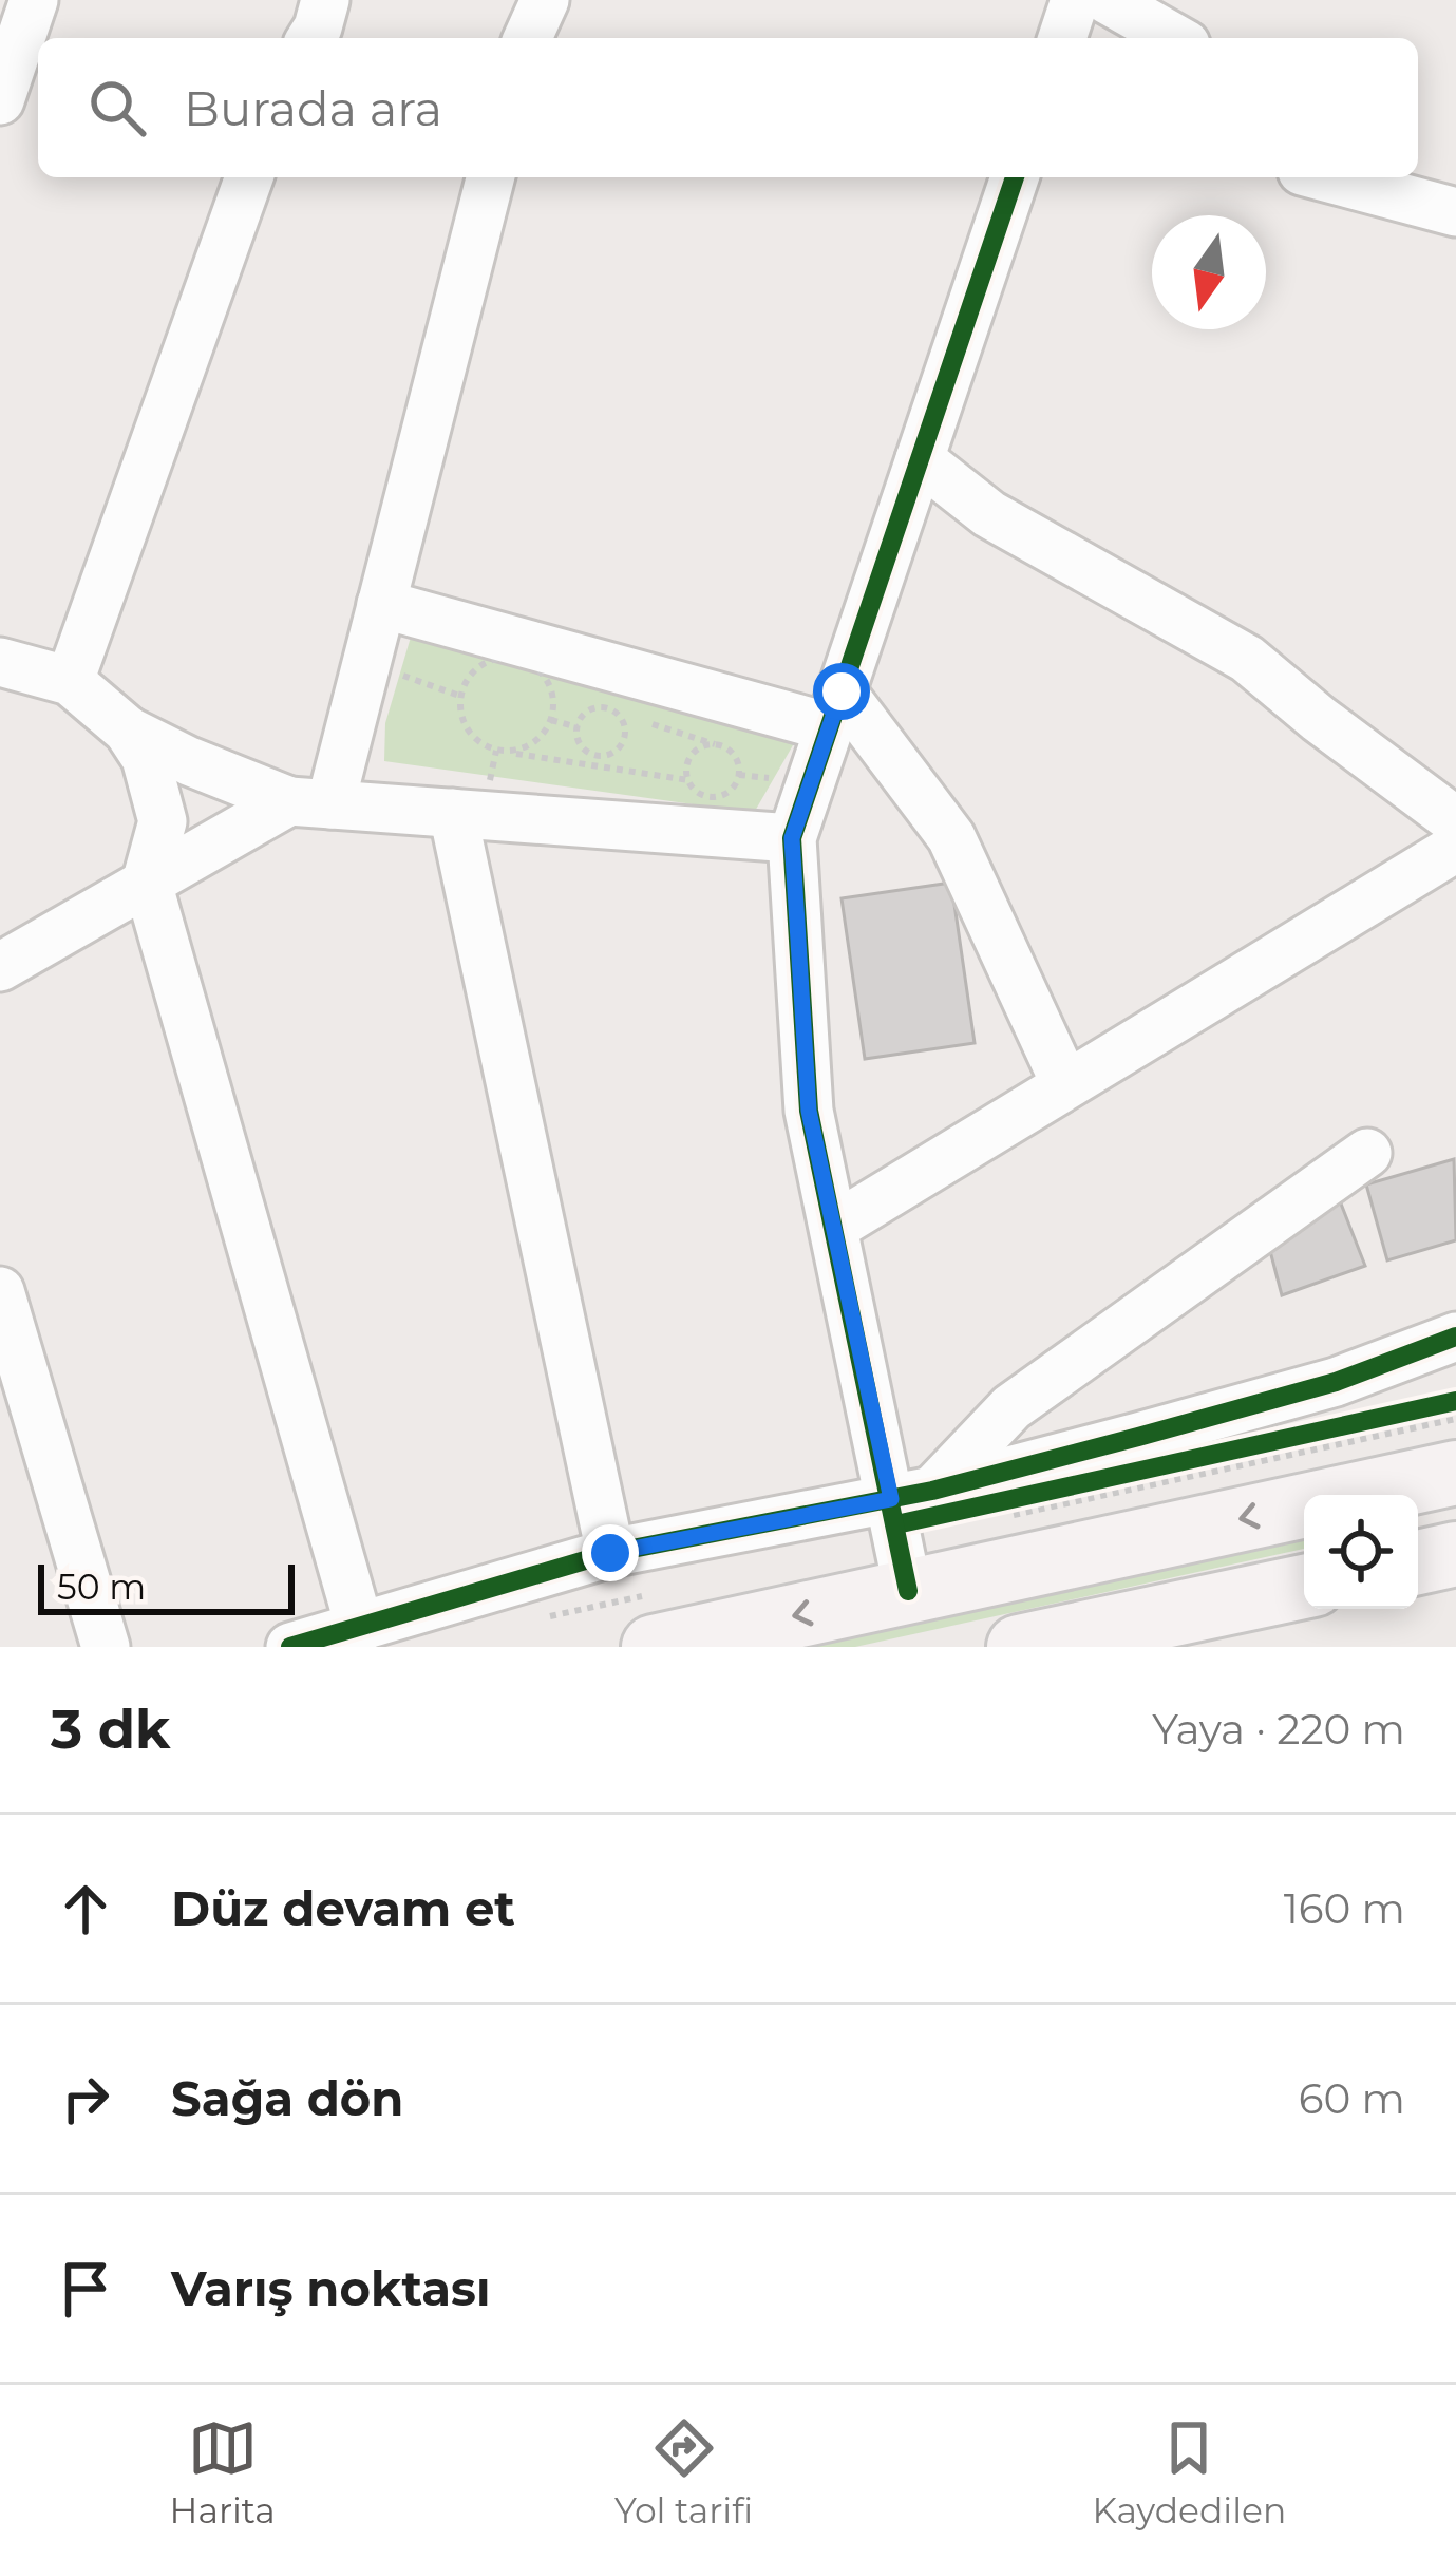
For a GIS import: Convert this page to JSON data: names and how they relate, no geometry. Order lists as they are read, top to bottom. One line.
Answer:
{"scale_bar":"50 m","north":"bottom","page":{"search":"Burada ara","scale":"50 m","heading":["3 dk","Yaya · 220 m"],"list":[["Düz devam et","160 m"],["Sağa dön","60 m"],"Varış noktası"],"nav":["Harita","Yol tarifi","Kaydedilen"]}}
